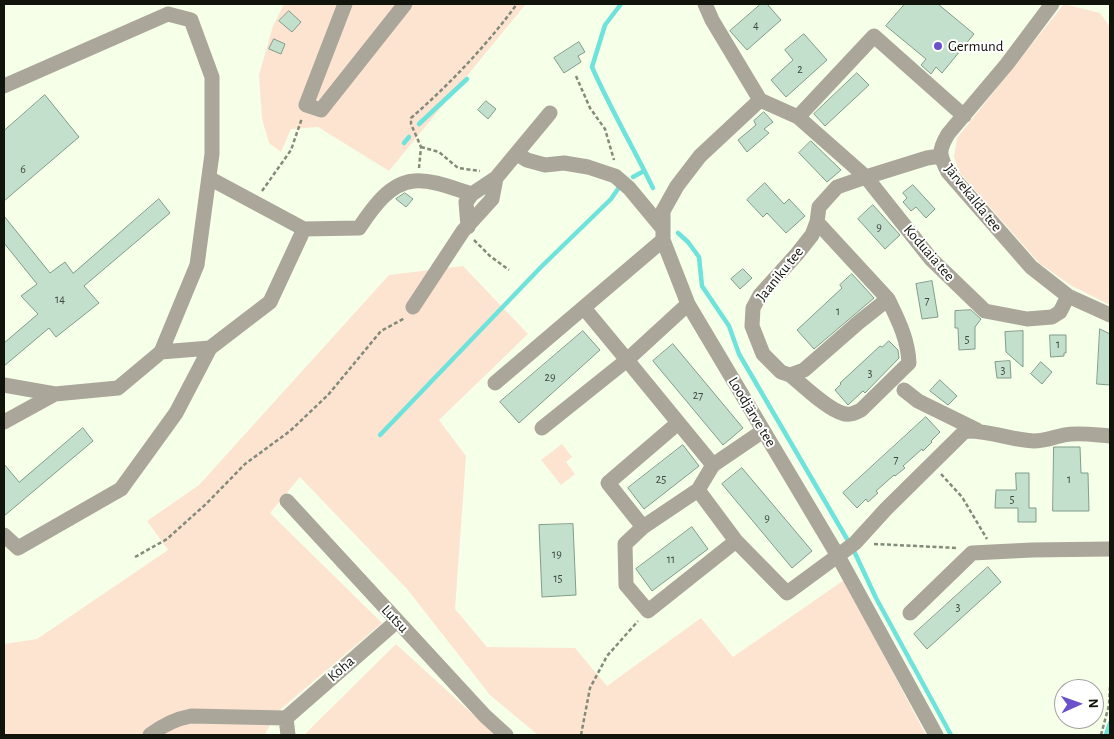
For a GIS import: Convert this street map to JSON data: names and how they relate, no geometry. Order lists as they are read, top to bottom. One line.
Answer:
{"streets":{"street":["Järvekalda tee","Koduaia tee","Jaaniku tee","Loodjärve tee","Lutsu","Koha"]},"crossings":[["Järvekalda tee","Koduaia tee"],["Koduaia tee","Jaaniku tee"],["Lutsu","Koha"]],"places":["Germund"],"house_numbers":["4","2","6","9","14","7","1","5","1","3","3","29","27","7","25","1","5","9","19","11","15","3"],"north":"right"}
